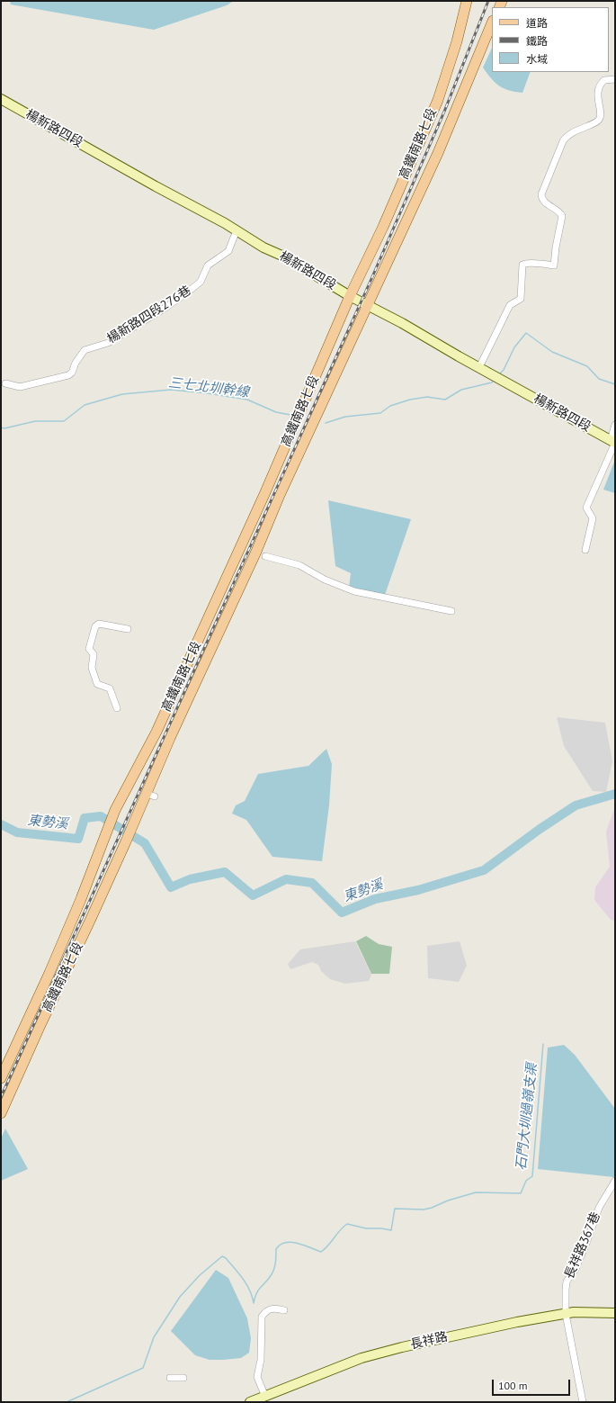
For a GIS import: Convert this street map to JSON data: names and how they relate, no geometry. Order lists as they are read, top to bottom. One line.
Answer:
{"streets":{"main road":["楊新路四段","高鐵南路七段","長祥路"],"street":["楊新路四段276巷","長祥路367巷"]},"crossings":[["楊新路四段","高鐵南路七段"],["楊新路四段","楊新路四段276巷"],["長祥路367巷","長祥路"]],"water":["三七北圳幹線","東勢溪","石門大圳過嶺支渠"],"legend":["道路","鐵路","水域"],"scale_bar":"100 m"}
